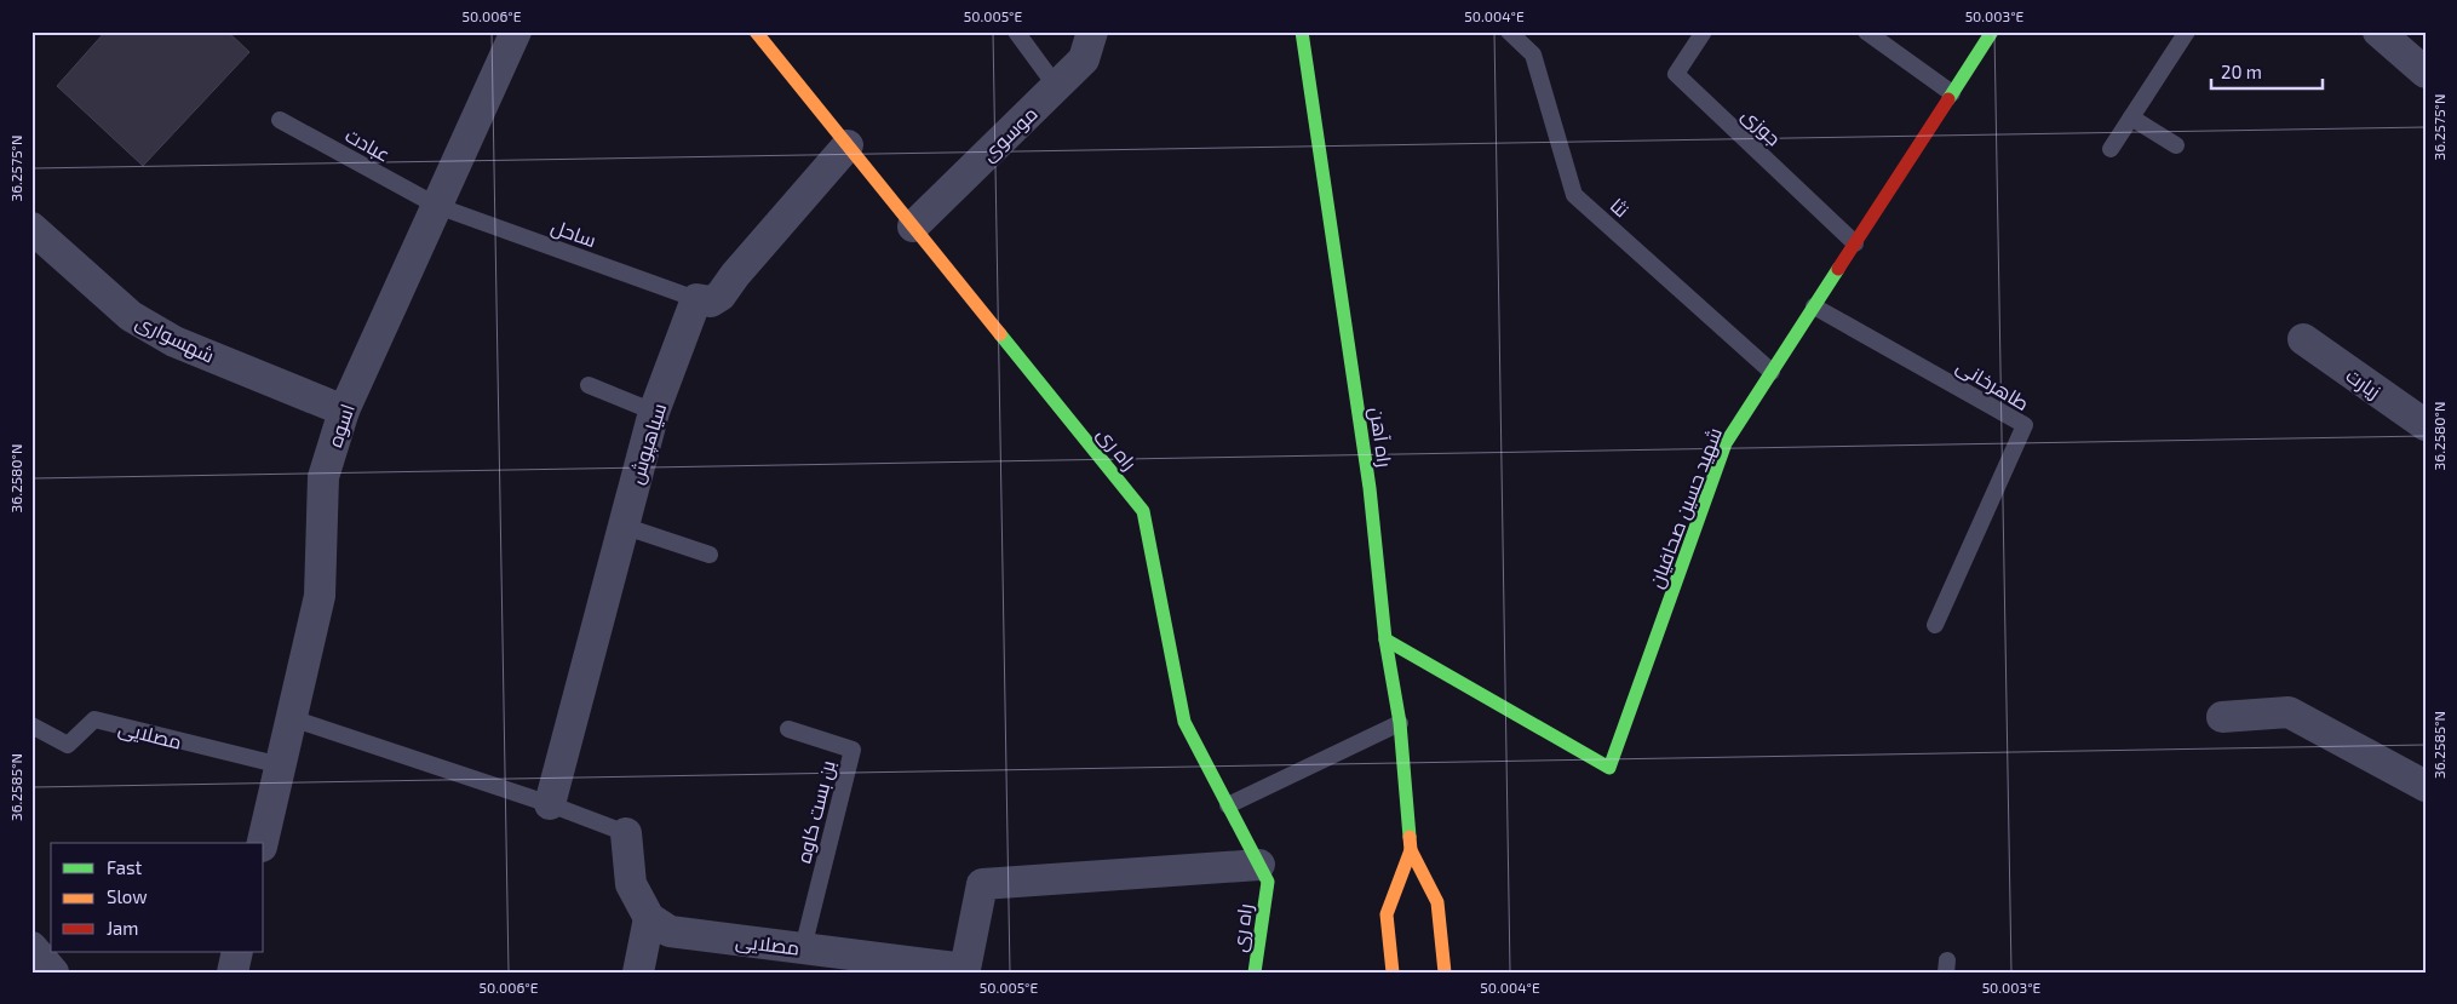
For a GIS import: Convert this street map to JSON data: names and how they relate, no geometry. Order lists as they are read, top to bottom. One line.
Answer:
{"streets":{"street":["موسوی","شهسواری","زیارت","اسوه","راه آهن","سیاهپوش","راه ری","شهید حسین صحافیان","مصلایی"],"lane":["جوزی","عبادت","نثا","ساحل","طاهرخانی","بن بست کاوه"]},"crossings":[["جوزی","شهید حسین صحافیان"],["موسوی","راه ری"],["عبادت","ساحل"],["عبادت","اسوه"],["نثا","شهید حسین صحافیان"],["ساحل","اسوه"],["ساحل","سیاهپوش"],["شهسواری","اسوه"],["طاهرخانی","شهید حسین صحافیان"],["اسوه","مصلایی"],["راه آهن","شهید حسین صحافیان"],["راه ری","مصلایی"],["مصلایی","بن بست کاوه"]],"legend":["Fast","Slow","Jam"],"scale_bar":"20 m","coordinates":["50.006°E","50.005°E","50.004°E","50.003°E","36.2575°N","36.2580°N","36.2585°N"]}
